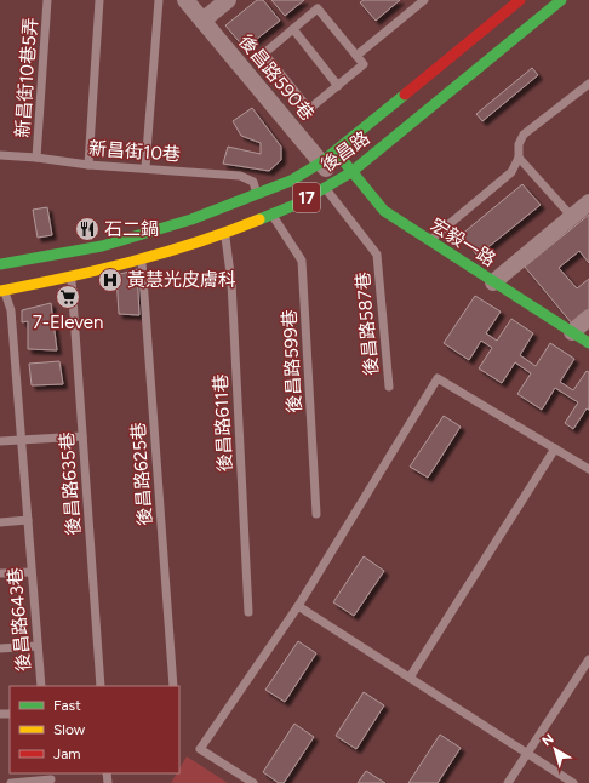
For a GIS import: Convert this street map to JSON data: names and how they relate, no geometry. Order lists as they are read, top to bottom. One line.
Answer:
{"streets":{"main road":["後昌路","17","宏毅一路"],"street":["後昌路590巷"],"lane":["新昌街10巷5弄","新昌街10巷","後昌路587巷","後昌路599巷","後昌路611巷","後昌路625巷","後昌路635巷","後昌路643巷"]},"crossings":[["新昌街10巷5弄","新昌街10巷"],["後昌路590巷","後昌路"],["後昌路590巷","後昌路587巷"],["新昌街10巷","後昌路"],["後昌路","宏毅一路"],["後昌路","後昌路587巷"],["後昌路","後昌路599巷"],["後昌路","後昌路611巷"],["後昌路","後昌路625巷"],["後昌路","後昌路635巷"],["後昌路","後昌路643巷"]],"places":{"restaurant":["石二鍋"],"hospital":["黃慧光皮膚科"],"supermarket":["7-Eleven"]},"legend":["Fast","Slow","Jam"],"north":"top left"}
